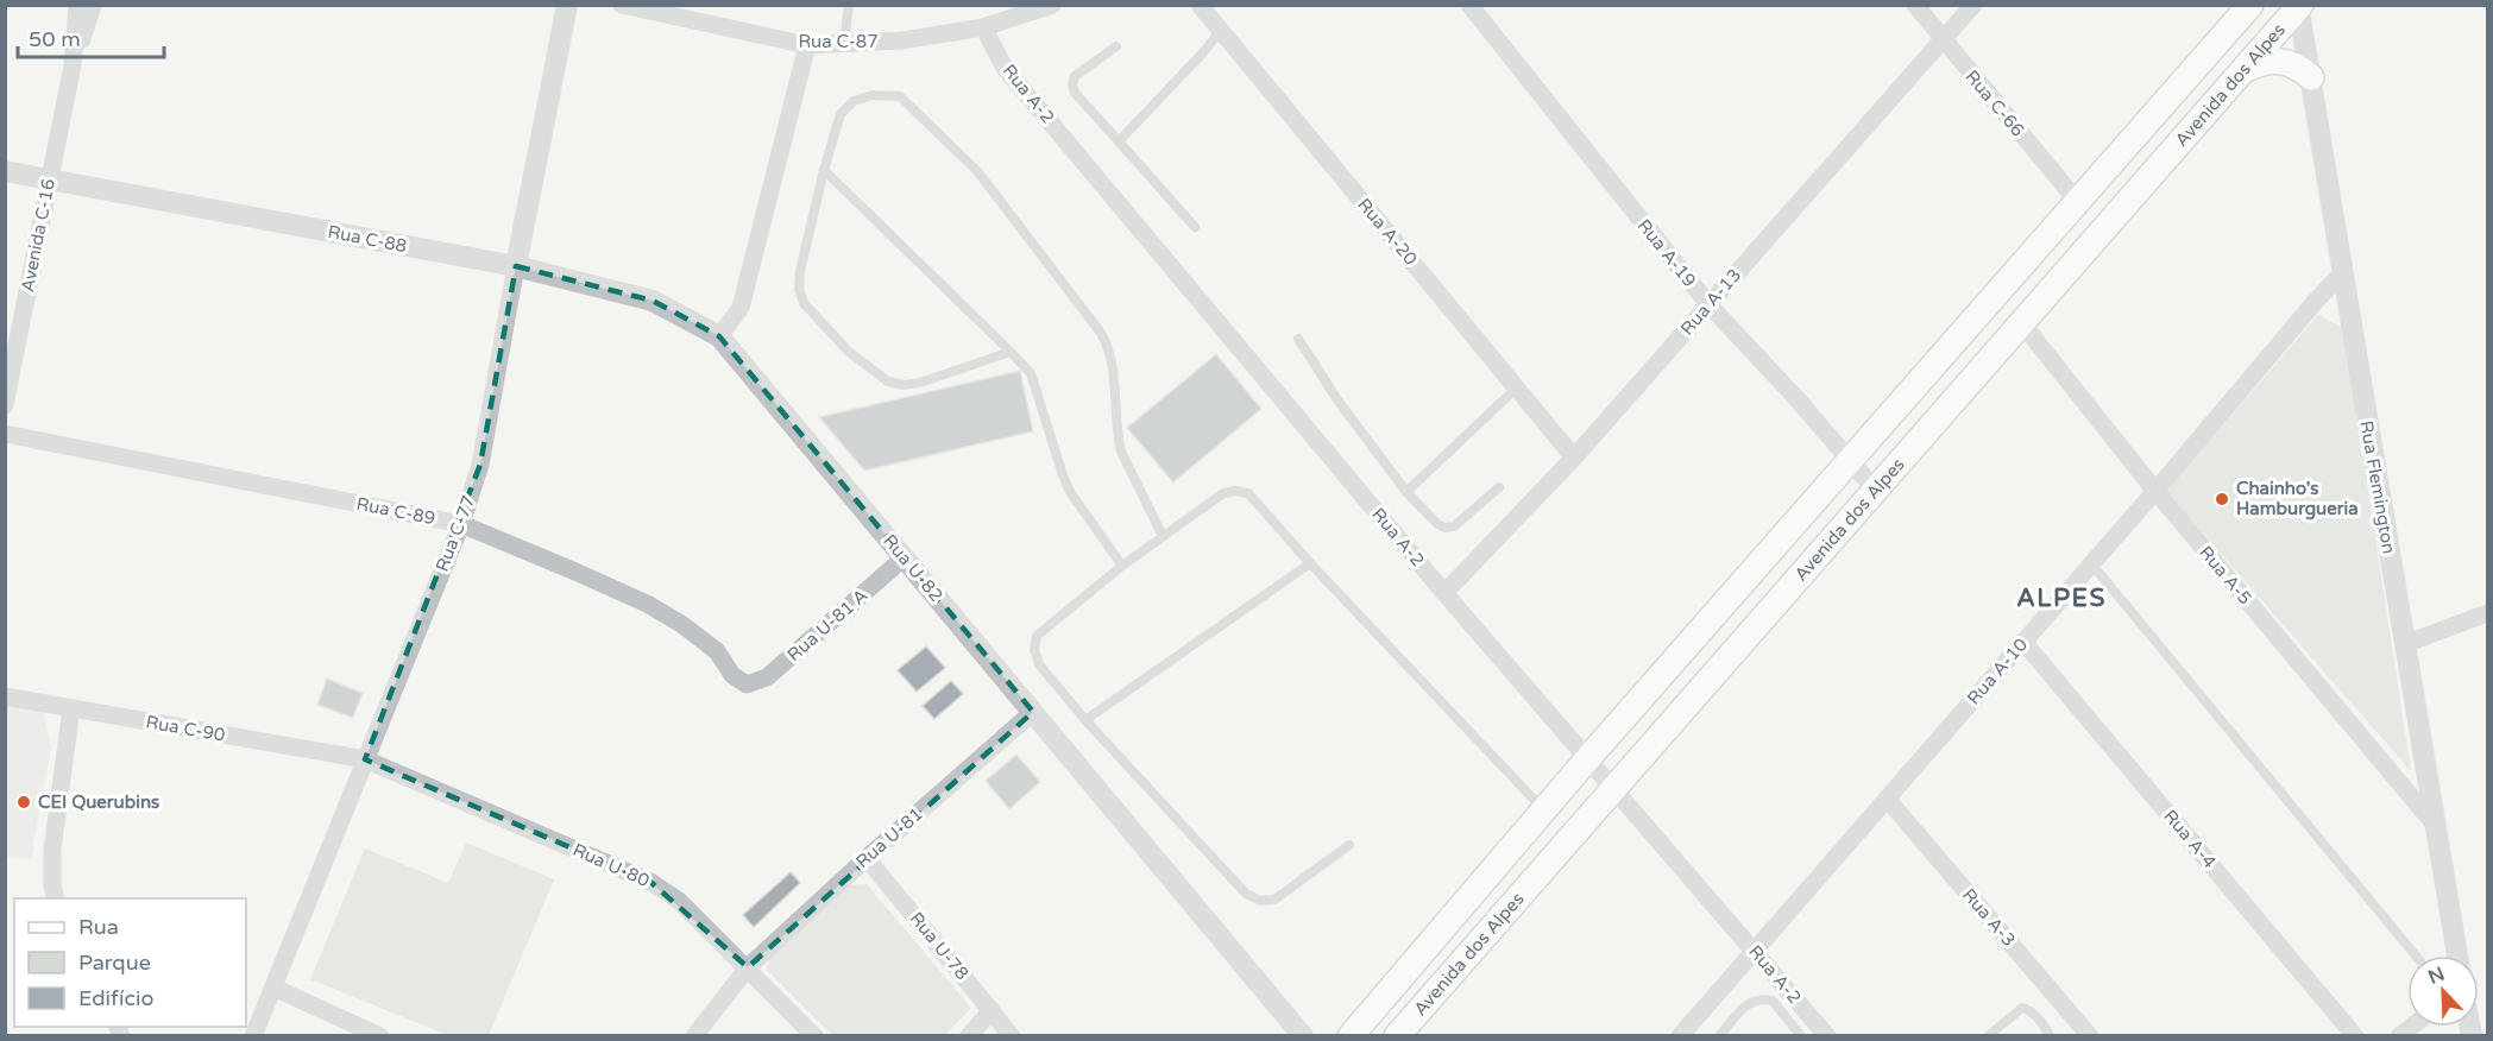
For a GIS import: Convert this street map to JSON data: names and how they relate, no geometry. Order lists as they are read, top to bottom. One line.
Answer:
{"streets":{"main road":["Avenida dos Alpes"],"street":["Rua C-87","Rua A-2","Rua C-66","Rua A-20","Avenida C-16","Rua C-88","Rua A-19","Rua A-13","Rua Flemington","Rua C-89","Rua C-77","Rua U-82","Rua A-5","Rua U-81 A","Rua A-10","Rua C-90","Rua U-81","Rua A-4","Rua U-80","Rua A-3","Rua U-78"]},"crossings":[["Rua C-87","Rua A-2"],["Avenida dos Alpes","Rua A-2"],["Avenida dos Alpes","Rua C-66"],["Avenida dos Alpes","Rua A-19"],["Avenida dos Alpes","Rua Flemington"],["Avenida dos Alpes","Rua A-5"],["Rua A-2","Rua A-13"],["Rua A-2","Rua A-10"],["Rua C-66","Rua A-13"],["Rua A-20","Rua A-13"],["Avenida C-16","Rua C-88"],["Rua C-88","Rua C-77"],["Rua C-88","Rua U-82"],["Rua A-19","Rua A-13"],["Rua Flemington","Rua A-5"],["Rua Flemington","Rua A-10"],["Rua C-89","Rua C-77"],["Rua C-89","Rua U-81 A"],["Rua C-77","Rua C-90"],["Rua C-77","Rua U-80"],["Rua U-82","Rua U-81 A"],["Rua U-82","Rua U-81"],["Rua A-5","Rua A-10"],["Rua A-10","Rua A-4"],["Rua A-10","Rua A-3"],["Rua C-90","Rua U-80"],["Rua U-81","Rua U-80"],["Rua U-81","Rua U-78"]],"districts":["ALPES"],"places":["Chainho's Hamburgueria","CEI Querubins"],"legend":["Rua","Parque","Edifício"],"scale_bar":"50 m","north":"top left"}
